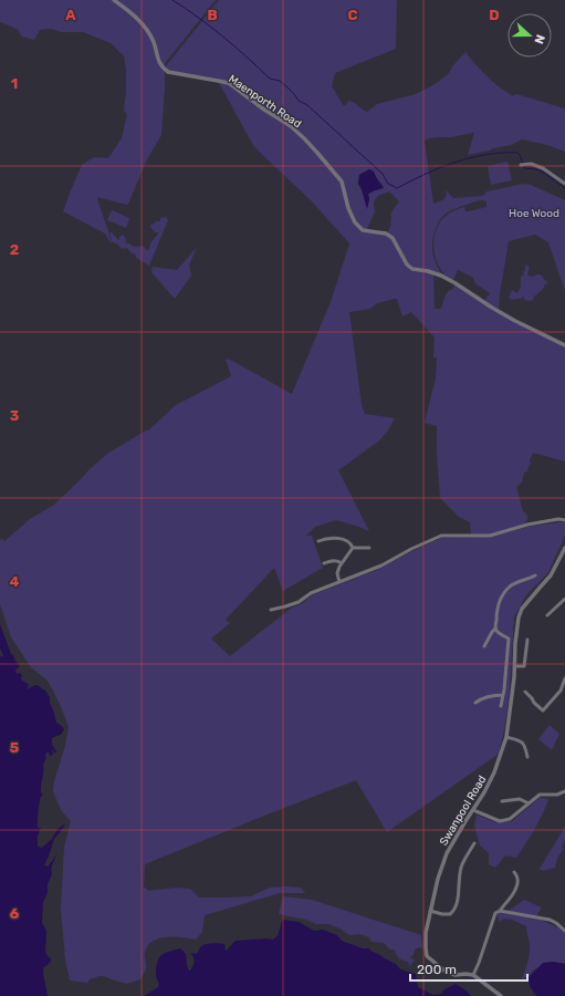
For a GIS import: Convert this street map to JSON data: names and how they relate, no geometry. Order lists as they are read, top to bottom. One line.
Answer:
{"streets":{"street":["Maenporth Road","Swanpool Road"]},"parks":["Hoe Wood"],"scale_bar":"200 m","north":"right","grid":{"columns":["A","B","C","D"],"rows":["1","2","3","4","5","6"]}}
